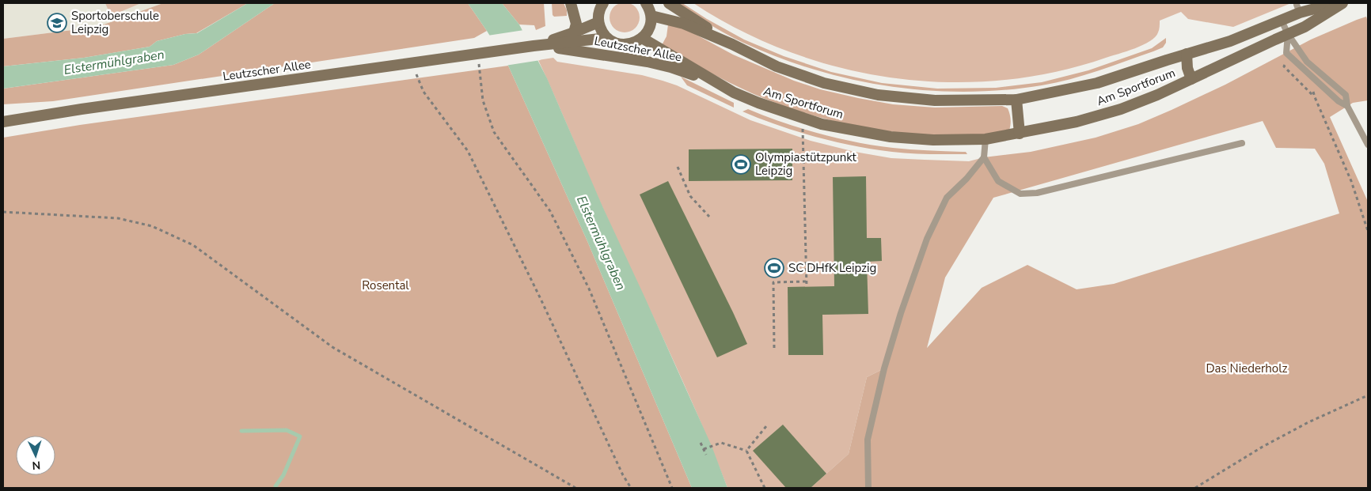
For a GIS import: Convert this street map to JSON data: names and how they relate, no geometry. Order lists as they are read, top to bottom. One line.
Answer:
{"streets":{"main road":["Leutzscher Allee","Am Sportforum"]},"crossings":[["Leutzscher Allee","Am Sportforum"]],"water":["Elstermühlgraben"],"parks":["Rosental","Das Niederholz"],"places":{"school or university":["Sportoberschule Leipzig"],"sports":["Olympiastützpunkt Leipzig","SC DHfK Leipzig"]},"north":"bottom"}
